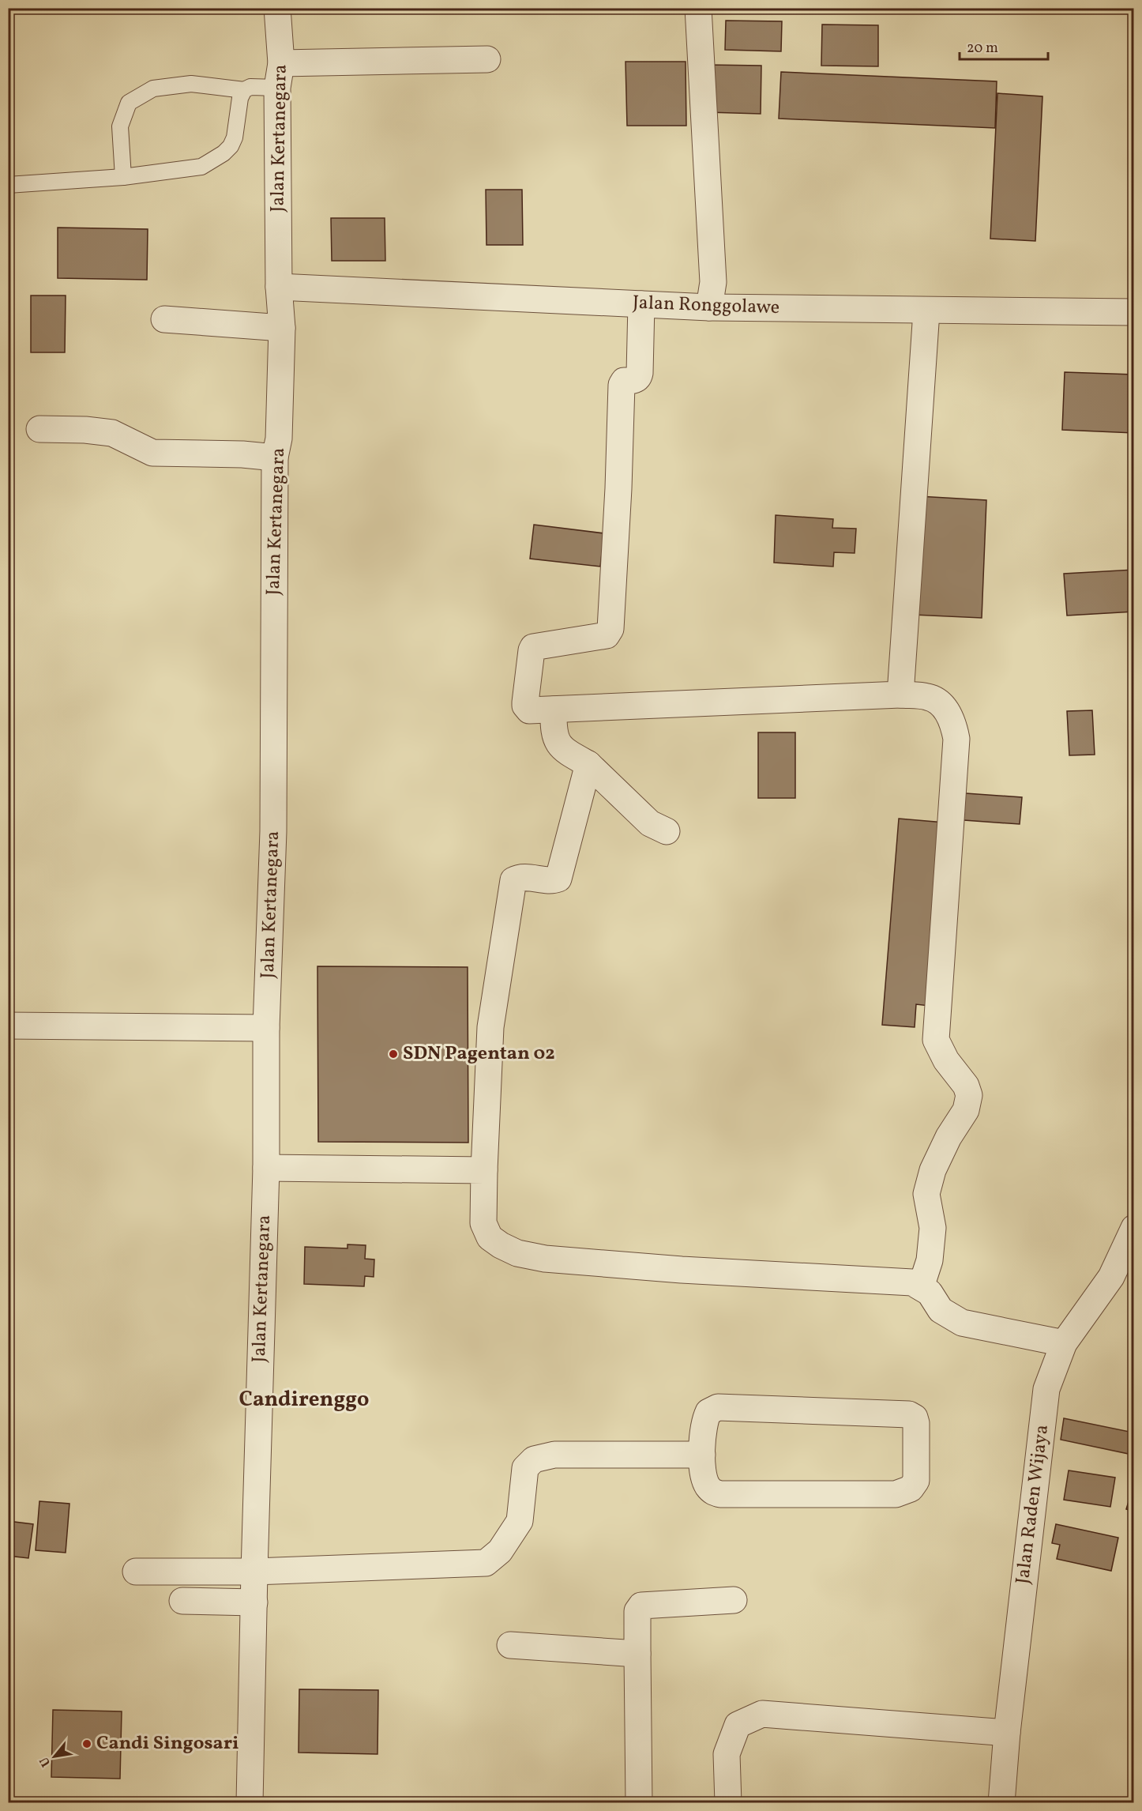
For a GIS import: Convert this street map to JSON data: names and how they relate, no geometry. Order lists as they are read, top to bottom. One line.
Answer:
{"streets":{"street":["Jalan Kertanegara","Jalan Ronggolawe","Jalan Raden Wijaya"]},"crossings":[["Jalan Kertanegara","Jalan Ronggolawe"]],"districts":["Candirenggo"],"places":["SDN Pagentan 02","Candi Singosari"],"scale_bar":"20 m","north":"bottom left"}
